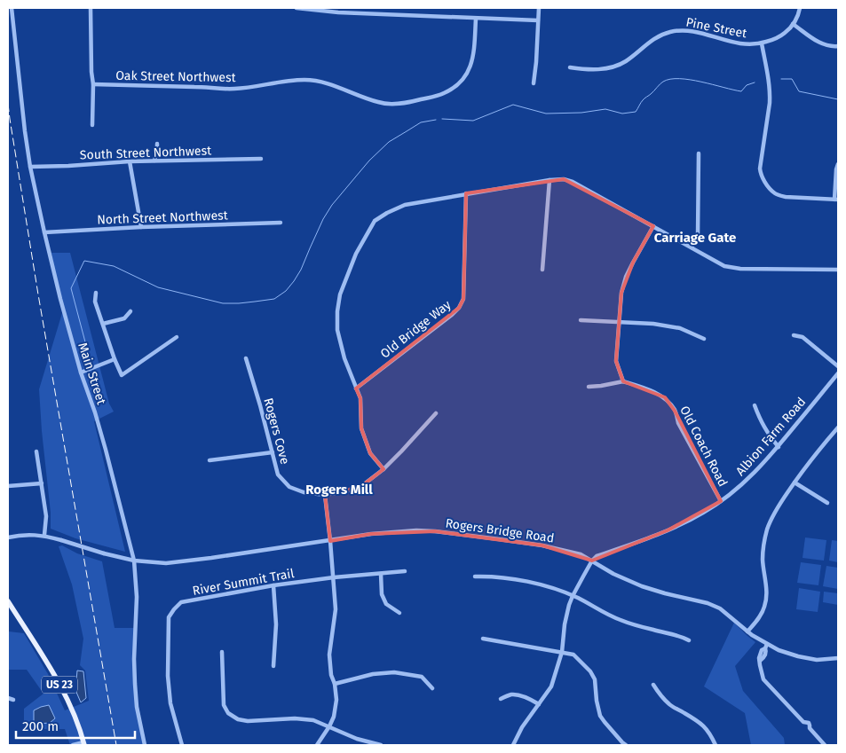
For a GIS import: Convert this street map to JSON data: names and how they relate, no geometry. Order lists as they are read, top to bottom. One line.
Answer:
{"streets":{"main road":["US 23"],"street":["Pine Street","Oak Street Northwest","South Street Northwest","North Street Northwest","Old Bridge Way","Main Street","Rogers Cove","Albion Farm Road","Old Coach Road","Rogers Bridge Road","River Summit Trail"]},"crossings":[["South Street Northwest","Main Street"],["North Street Northwest","Main Street"],["Main Street","Rogers Bridge Road"],["Albion Farm Road","Old Coach Road"],["Albion Farm Road","Rogers Bridge Road"]],"districts":["Carriage Gate","Rogers Mill"],"scale_bar":"200 m"}
